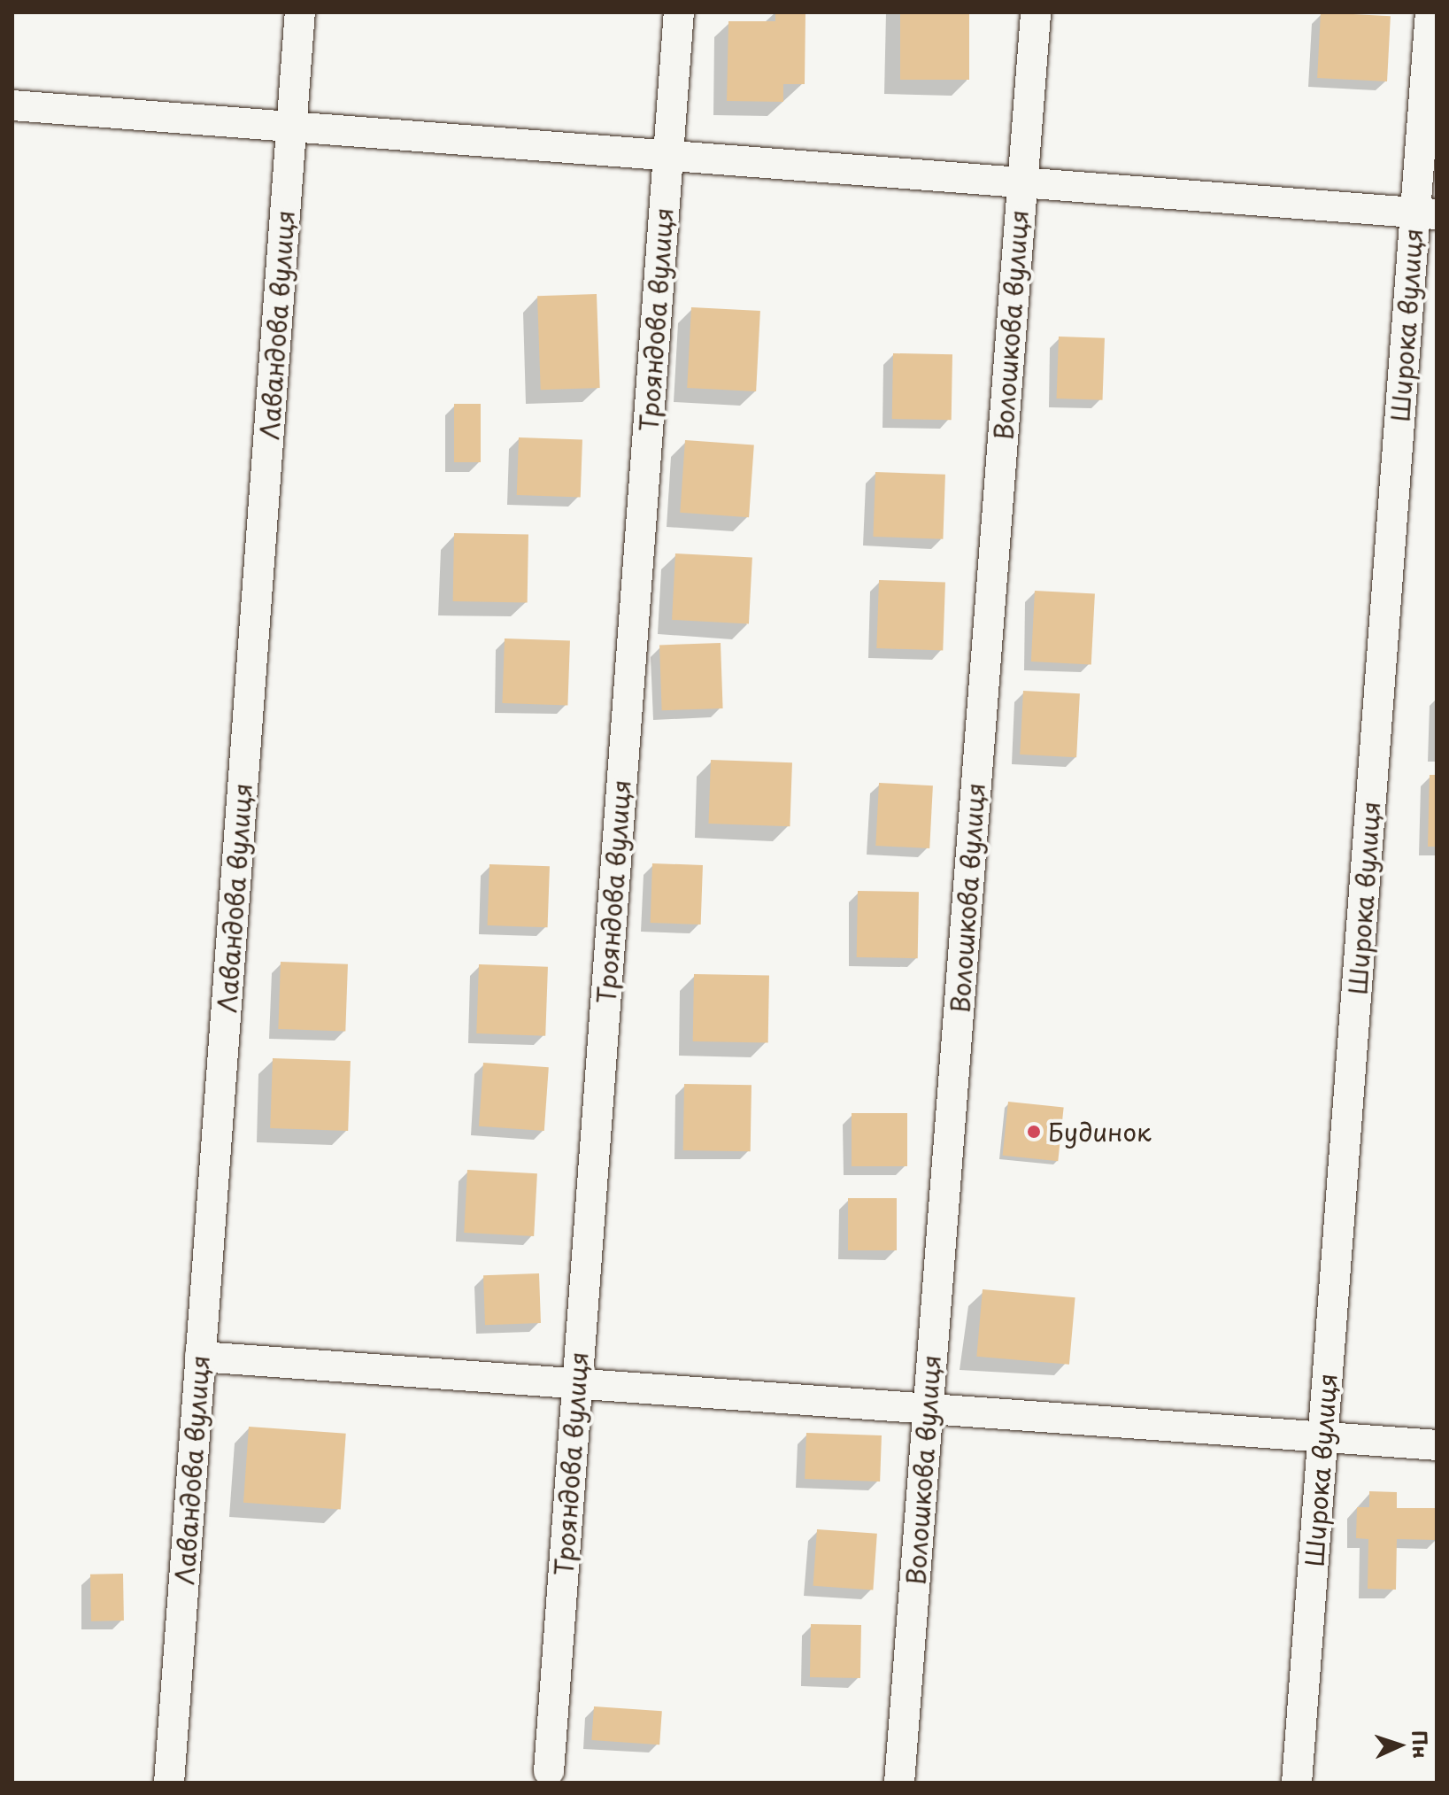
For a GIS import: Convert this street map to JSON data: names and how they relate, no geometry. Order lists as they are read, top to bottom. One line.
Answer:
{"streets":{"street":["Трояндова вулиця","Лавандова вулиця","Волошкова вулиця","Широка вулиця"]},"places":["Будинок"],"north":"right"}
